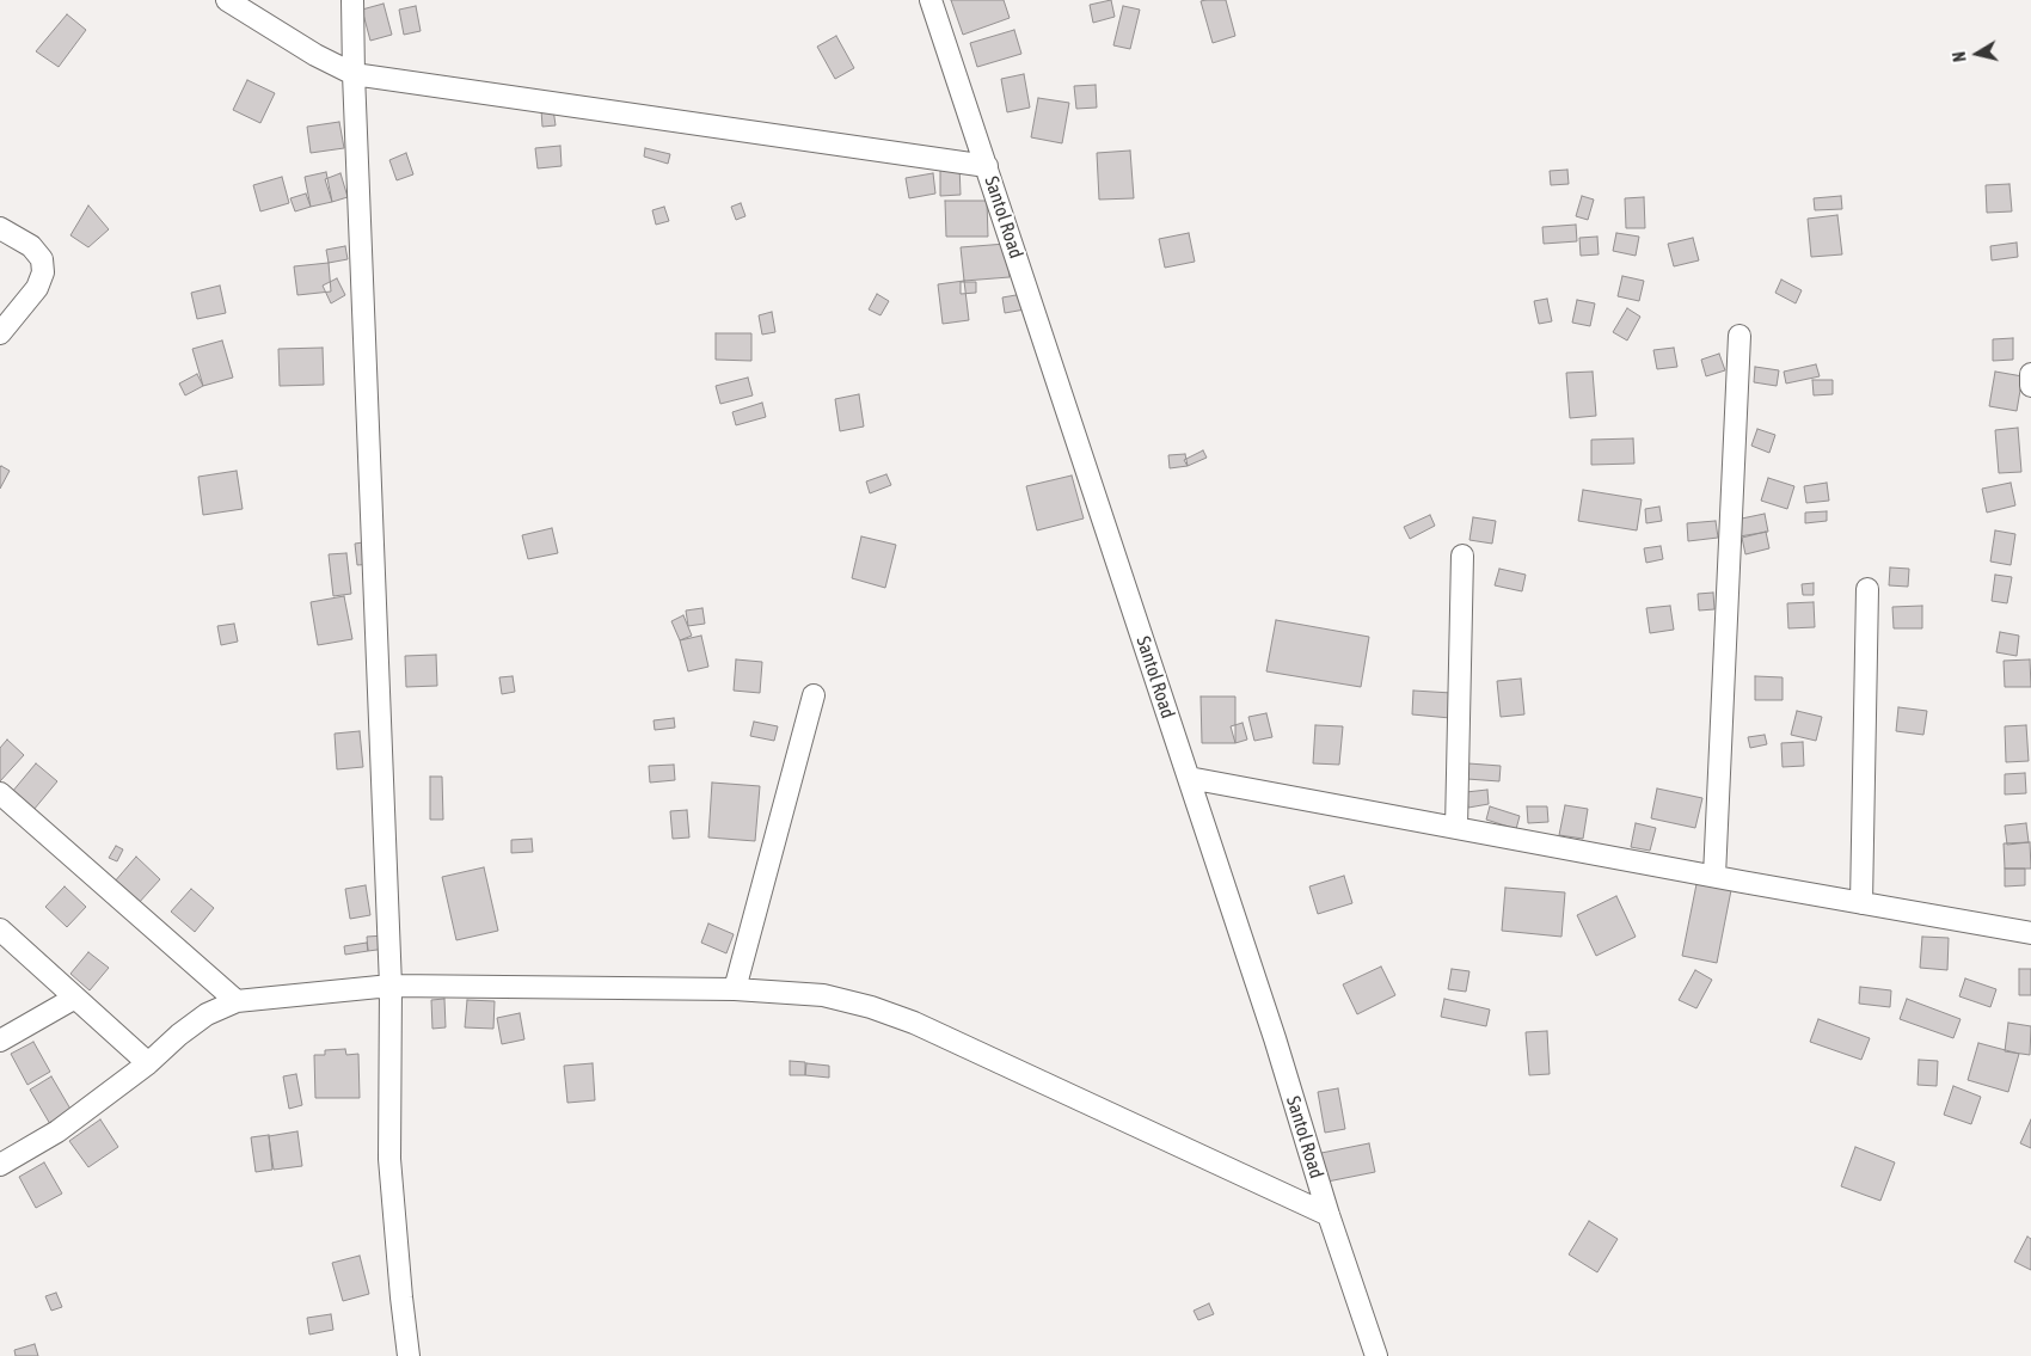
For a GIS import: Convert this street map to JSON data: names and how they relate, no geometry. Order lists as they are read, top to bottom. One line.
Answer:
{"streets":{"street":["Santol Road"]},"north":"left"}
